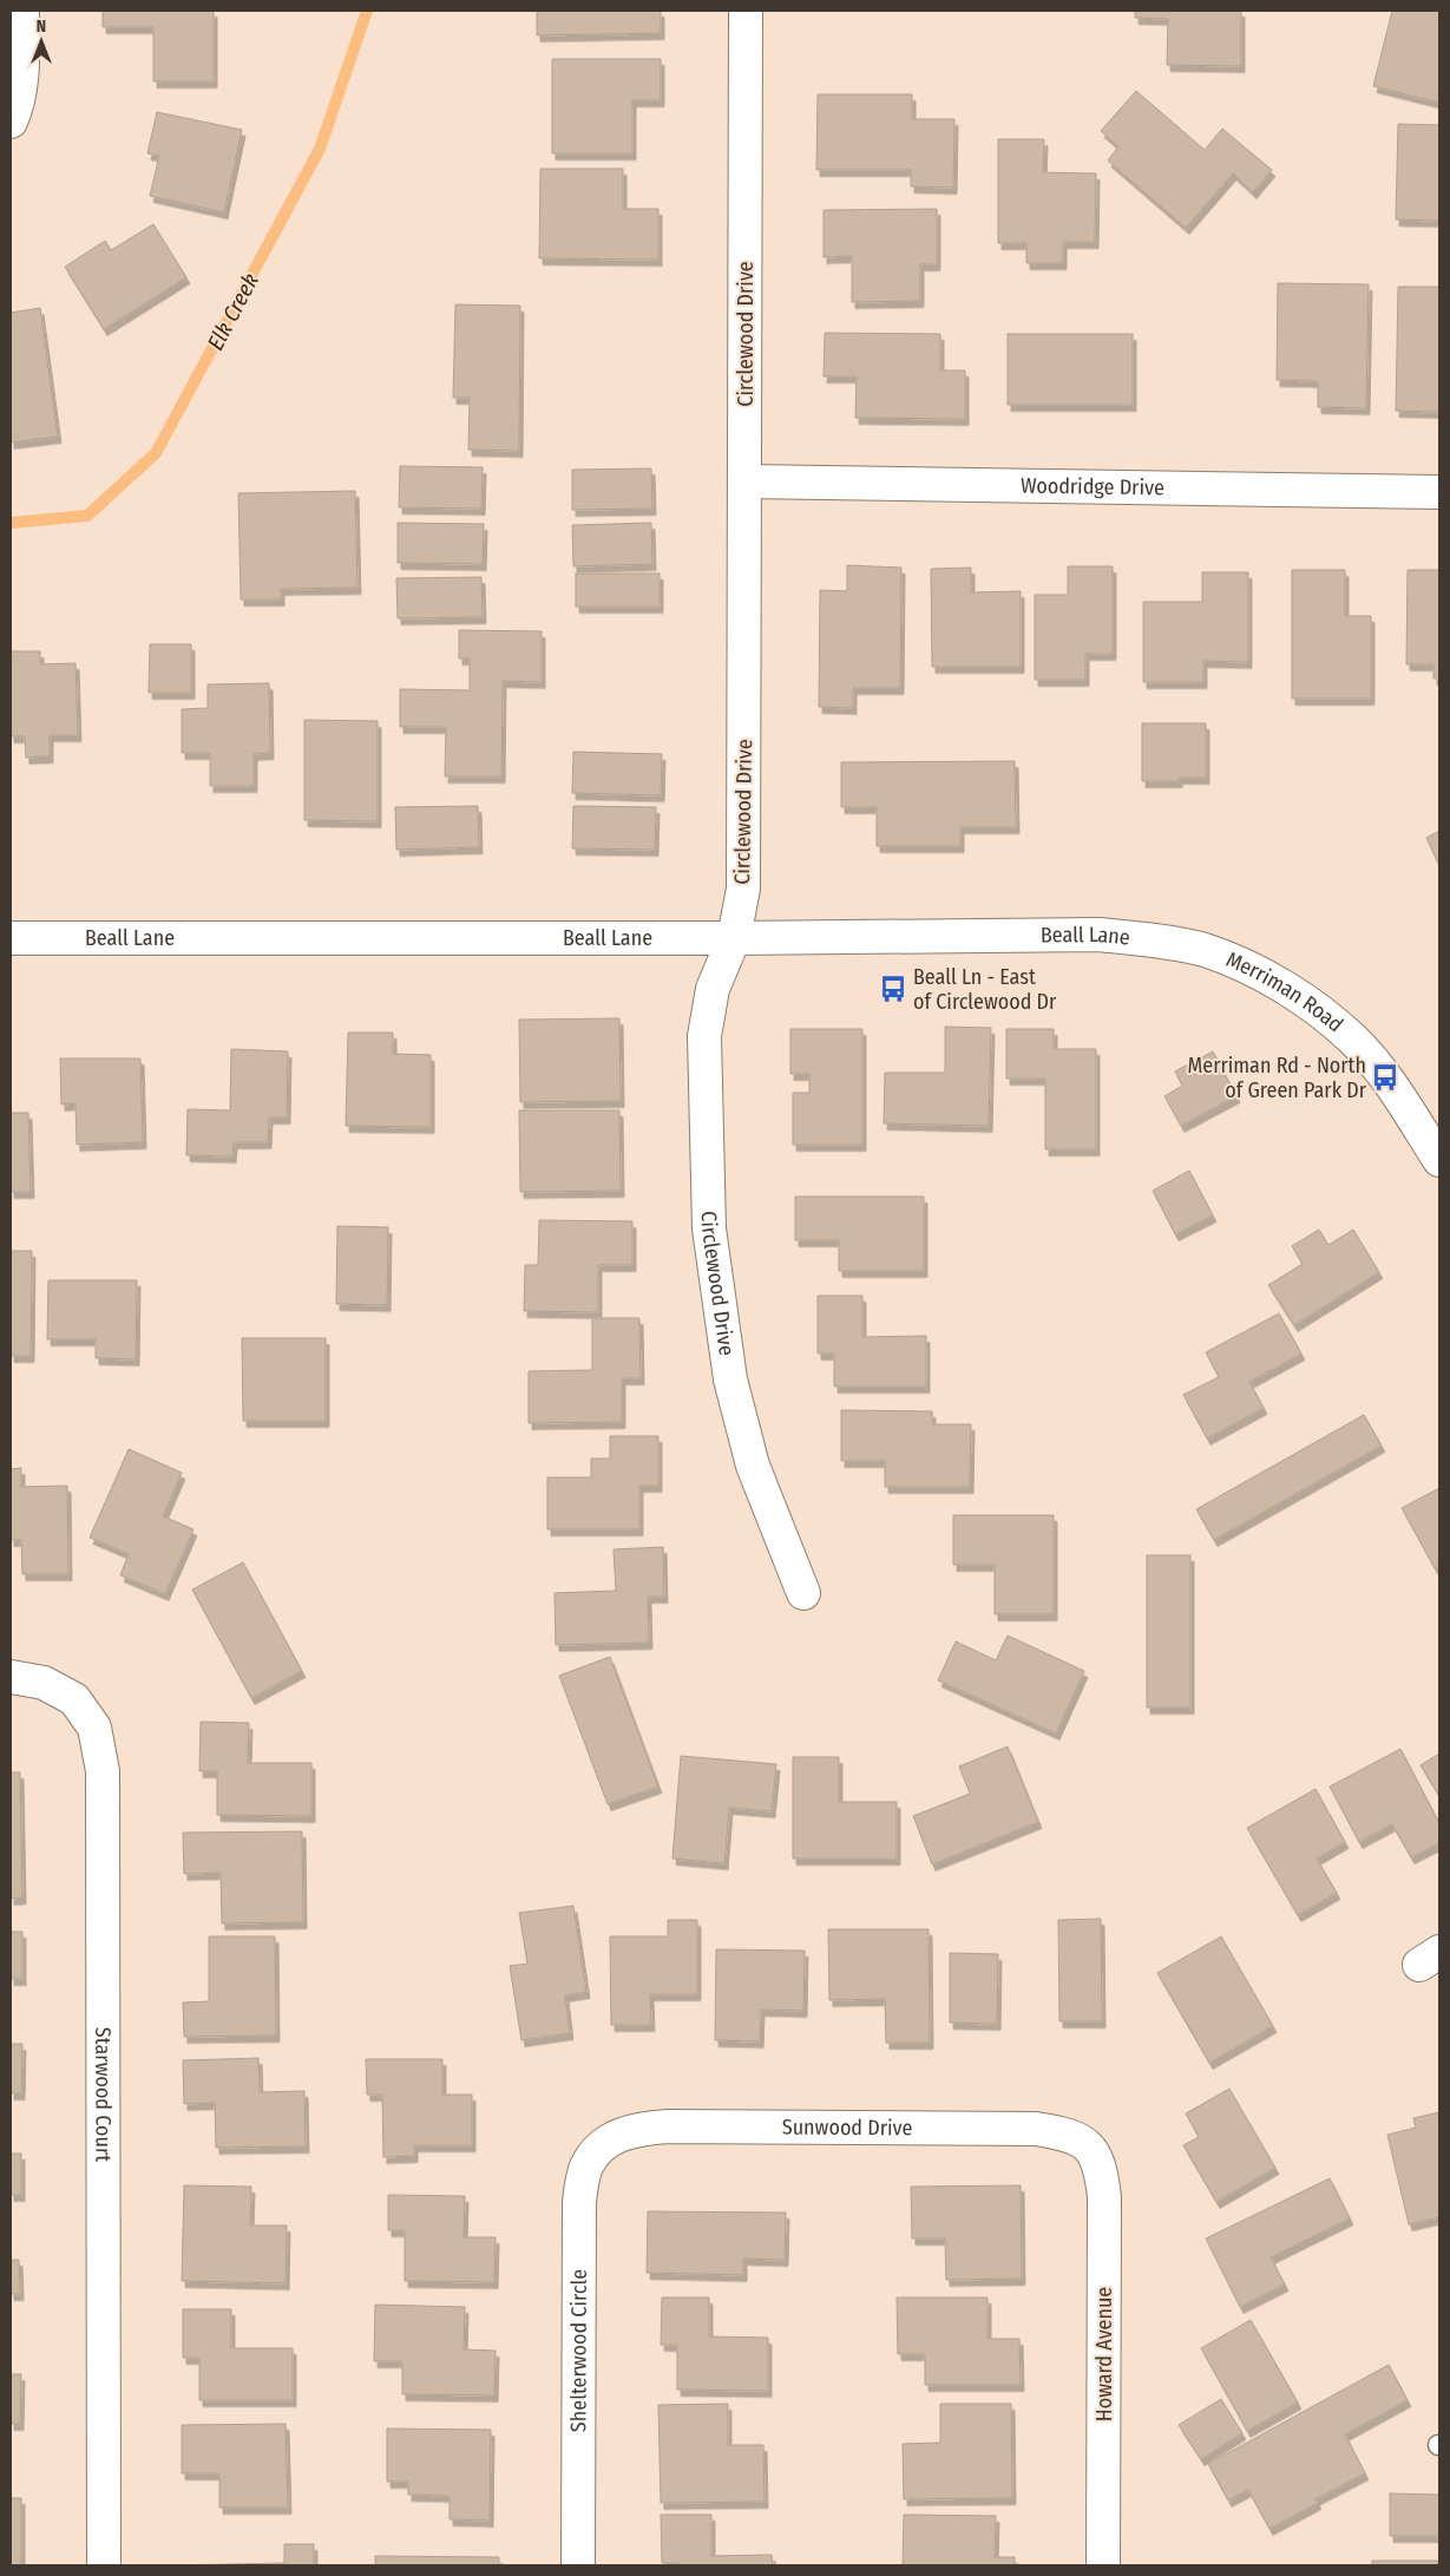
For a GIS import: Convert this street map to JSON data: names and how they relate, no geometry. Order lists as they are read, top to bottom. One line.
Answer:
{"streets":{"street":["Circlewood Drive","Woodridge Drive","Beall Lane","Merriman Road","Starwood Court","Sunwood Drive","Shelterwood Circle","Howard Avenue"]},"crossings":[["Circlewood Drive","Woodridge Drive"],["Circlewood Drive","Beall Lane"],["Beall Lane","Merriman Road"],["Sunwood Drive","Shelterwood Circle"],["Sunwood Drive","Howard Avenue"]],"water":["Elk Creek"],"places":{"bus stop":["Beall Ln - East of Circlewood Dr","Merriman Rd - North of Green Park Dr"]},"north":"top"}
